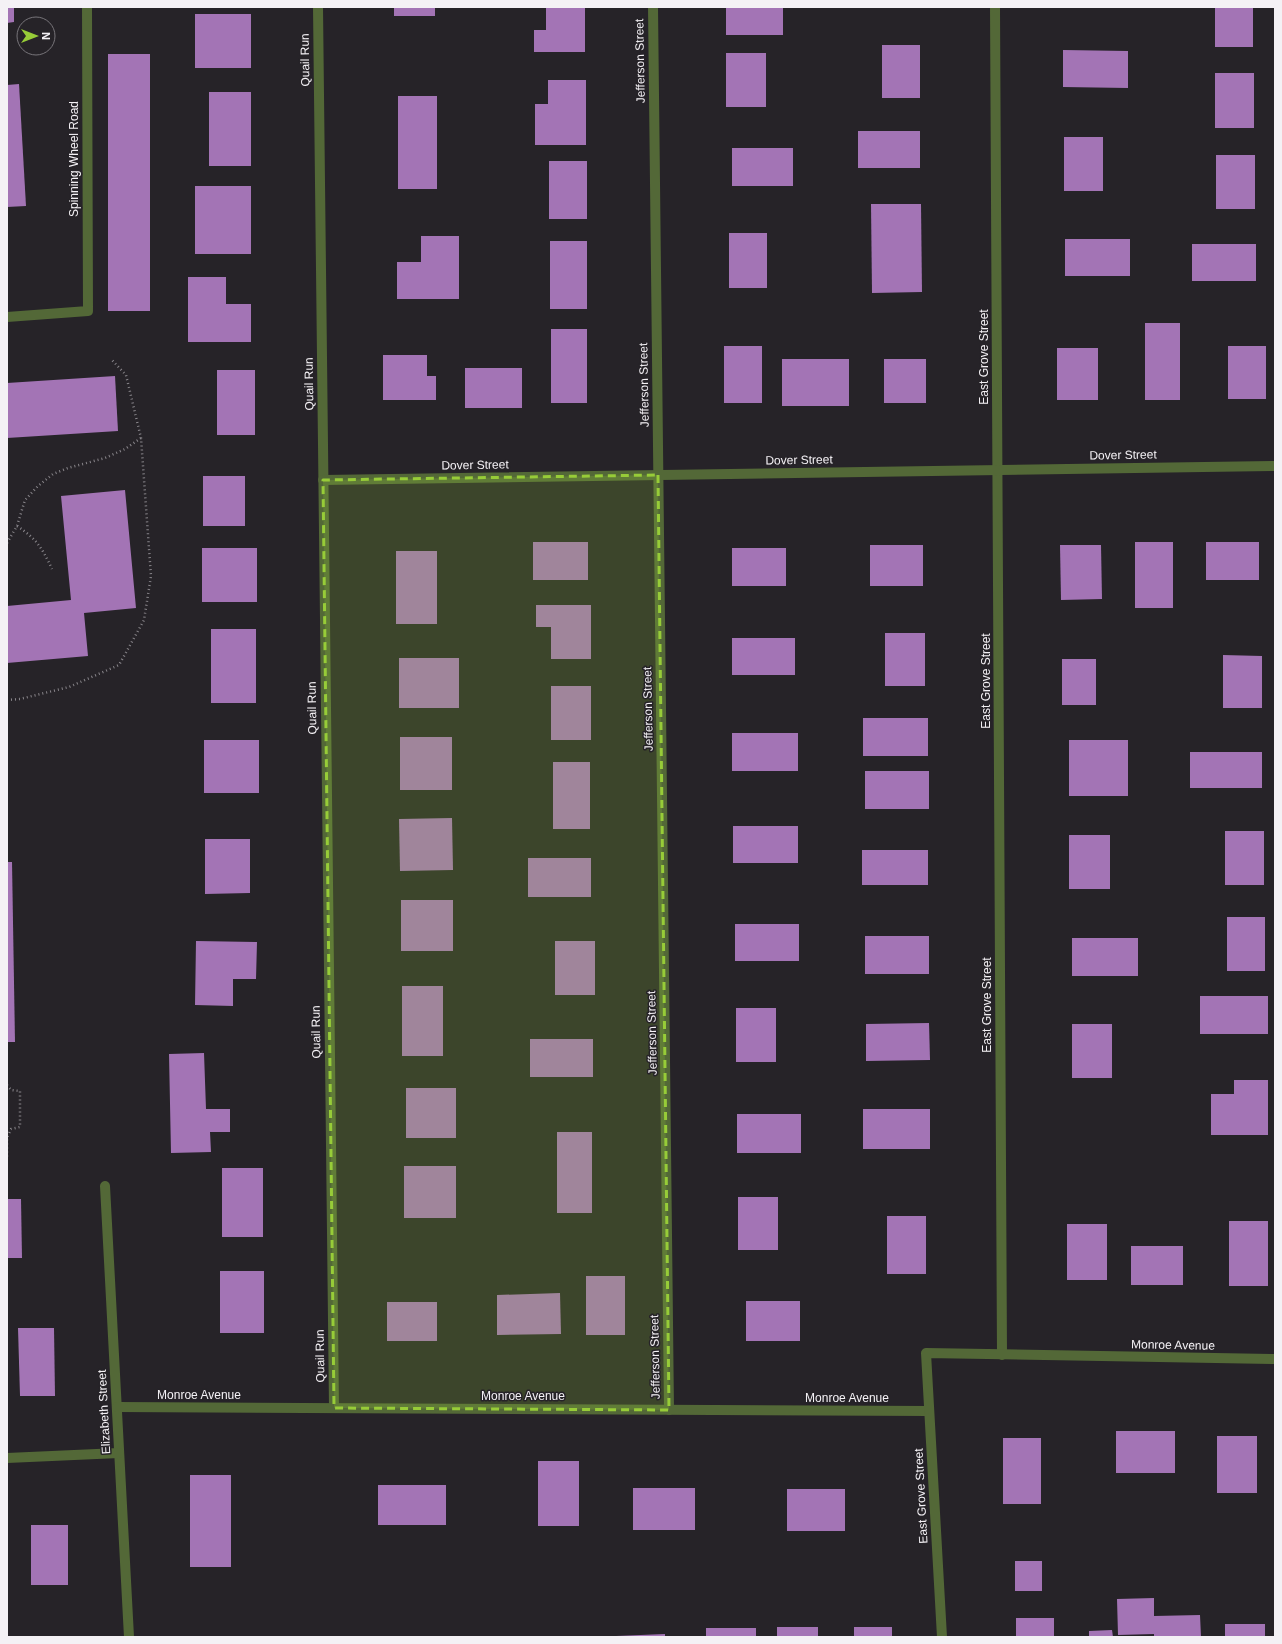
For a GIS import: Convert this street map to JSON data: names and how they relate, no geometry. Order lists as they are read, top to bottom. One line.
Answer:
{"streets":{"street":["Quail Run","Jefferson Street","Spinning Wheel Road","East Grove Street","Dover Street","Monroe Avenue","Elizabeth Street"]},"crossings":[["Quail Run","Dover Street"],["Quail Run","Monroe Avenue"],["Jefferson Street","Dover Street"],["Jefferson Street","Monroe Avenue"],["East Grove Street","Dover Street"],["East Grove Street","Monroe Avenue"],["Monroe Avenue","Elizabeth Street"]],"north":"right"}
